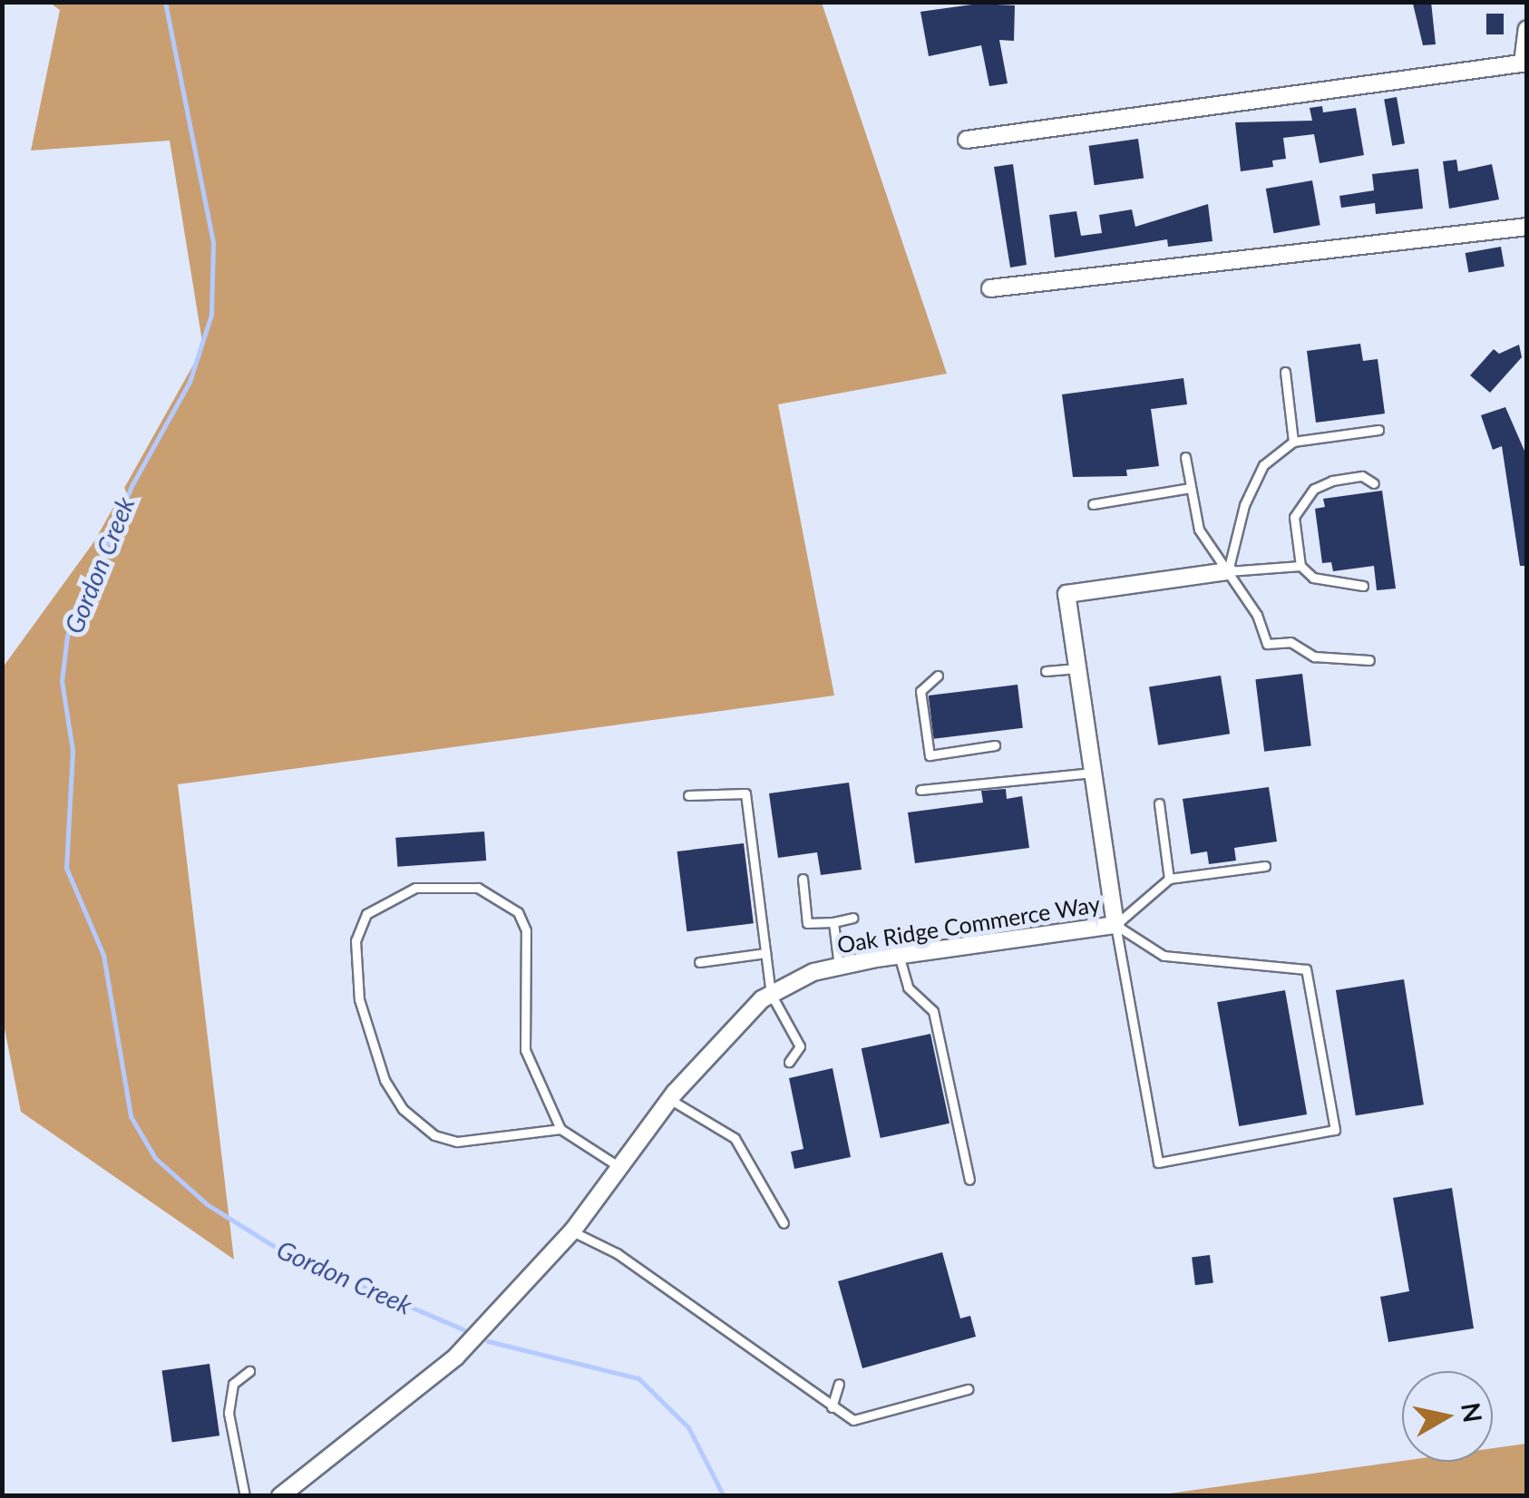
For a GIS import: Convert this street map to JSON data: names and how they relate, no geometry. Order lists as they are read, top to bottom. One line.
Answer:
{"streets":{"street":["Oak Ridge Commerce Way"]},"water":["Gordon Creek"],"north":"right"}
